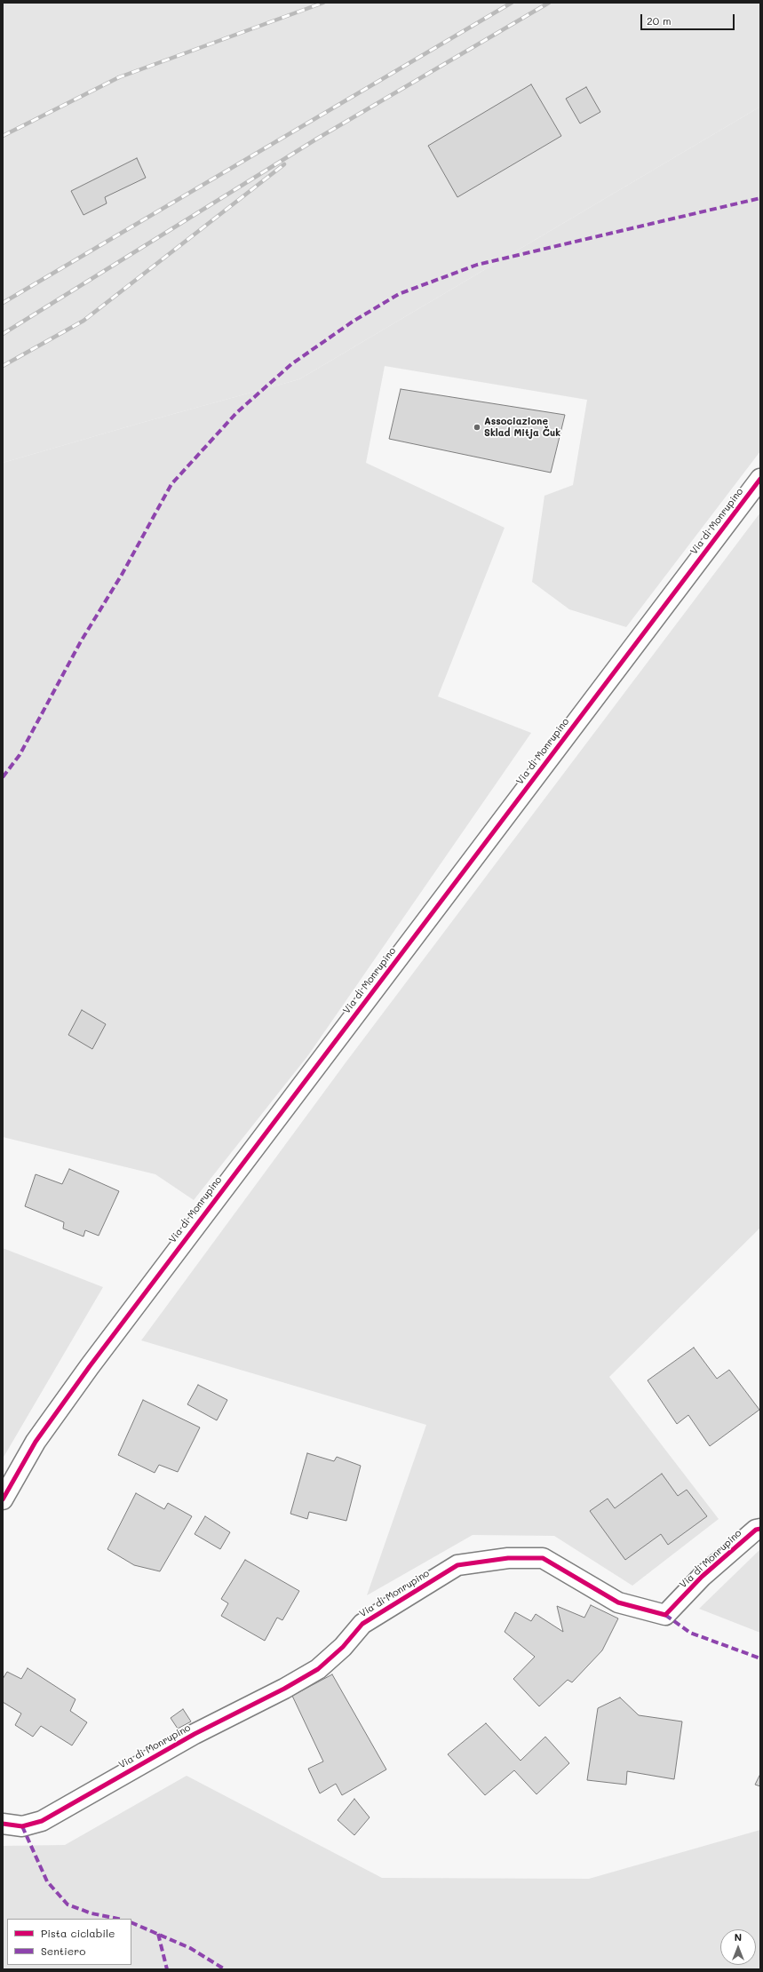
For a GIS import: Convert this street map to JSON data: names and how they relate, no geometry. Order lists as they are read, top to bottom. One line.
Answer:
{"streets":{"main road":["Via di Monrupino"]},"places":["Associazione Sklad Mitja Čuk"],"legend":["Pista ciclabile","Sentiero"],"scale_bar":"20 m","north":"top"}
